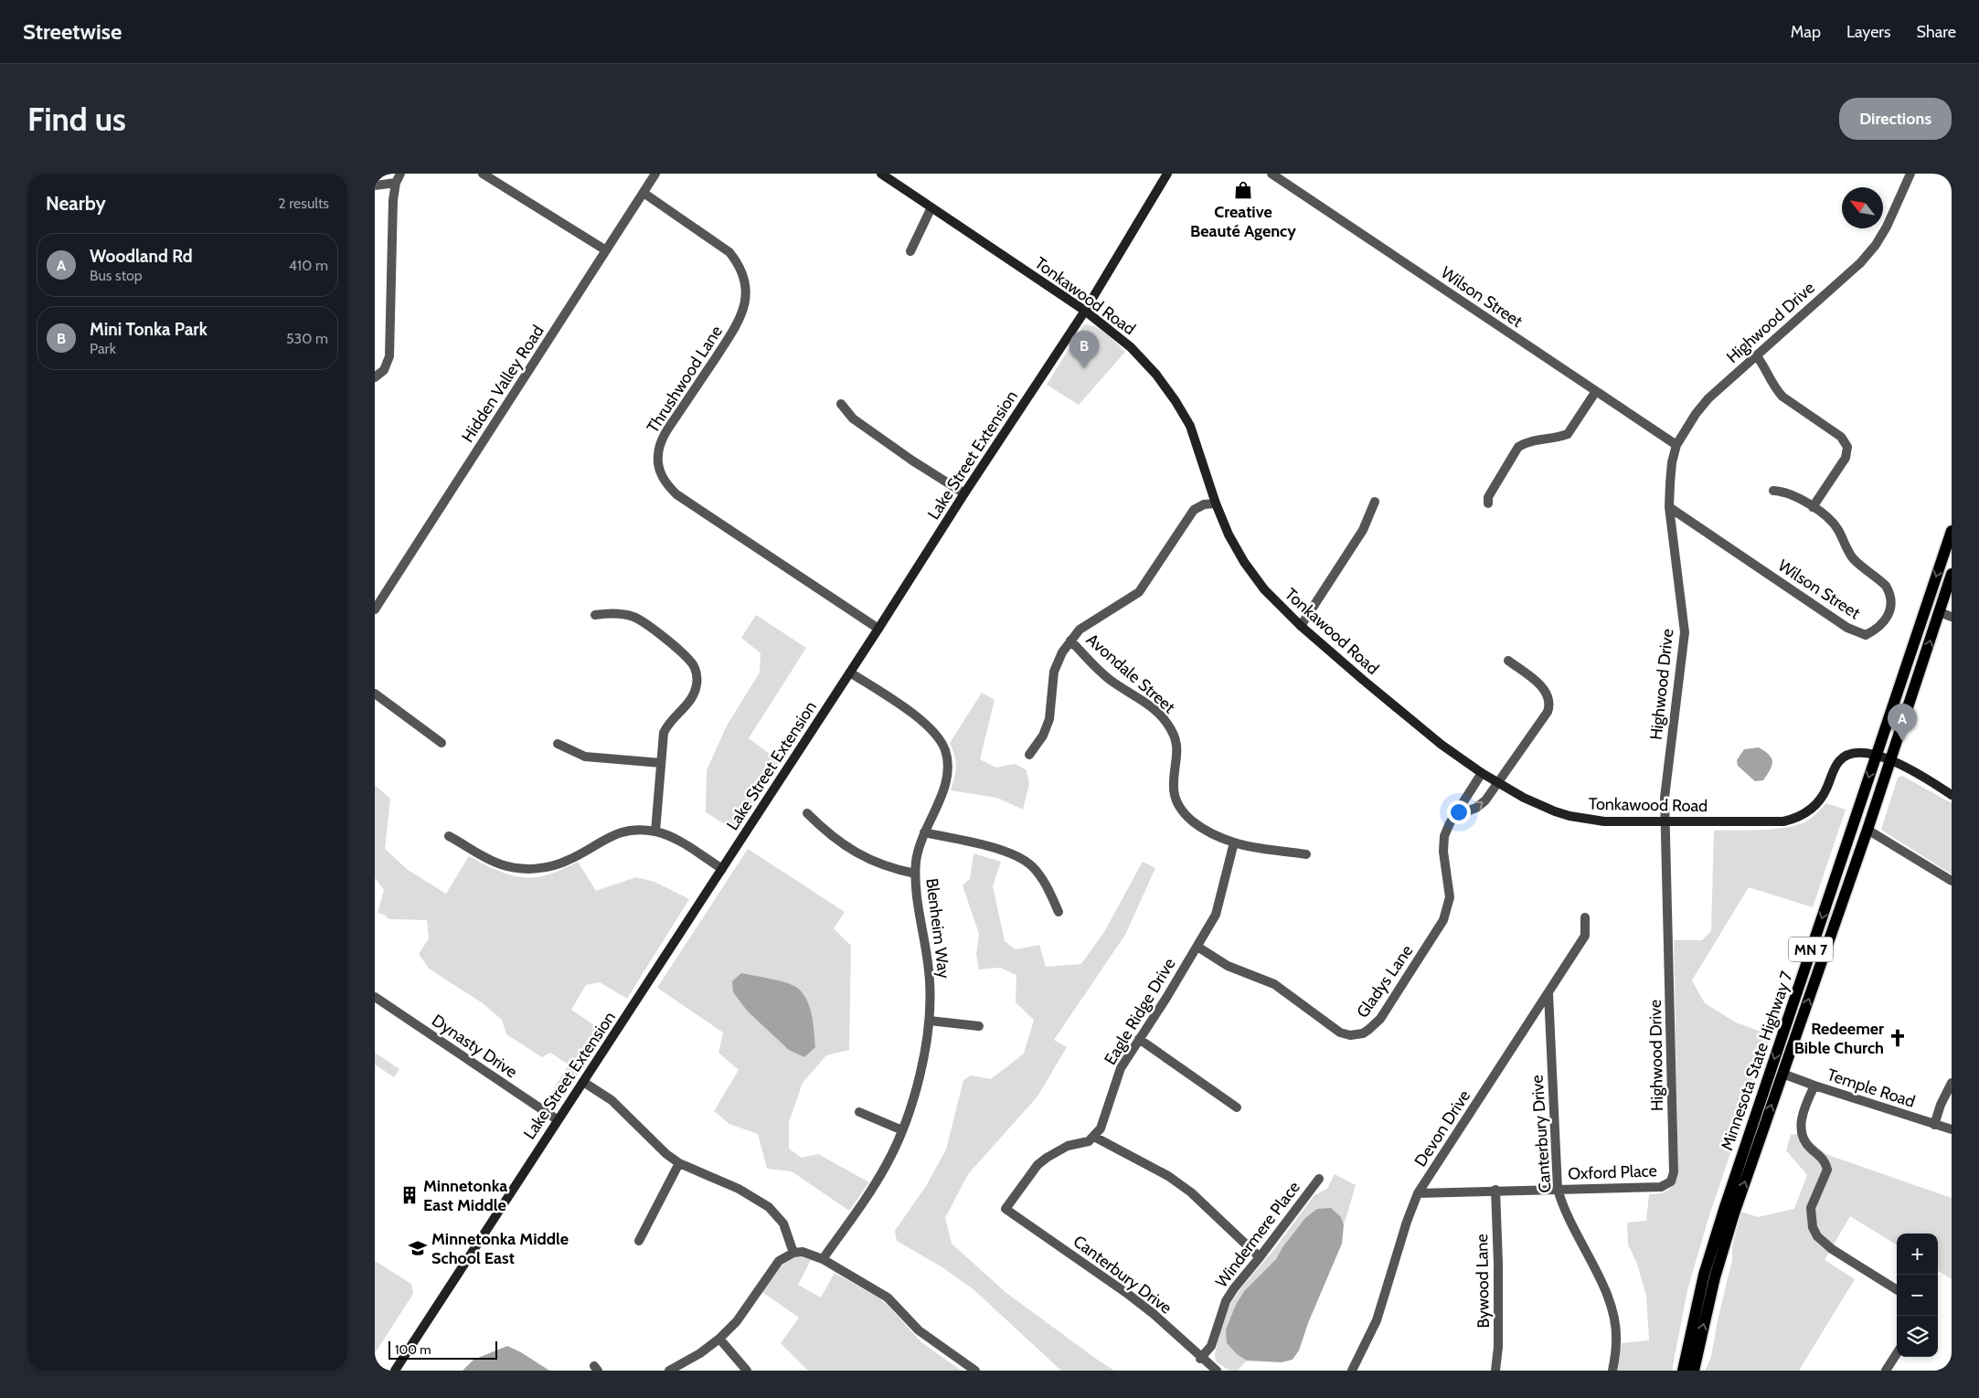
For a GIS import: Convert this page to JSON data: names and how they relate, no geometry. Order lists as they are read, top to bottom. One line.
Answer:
{"streets":{"main road":["MN 7","Minnesota State Highway 7"],"street":["Tonkawood Road","Wilson Street","Highwood Drive","Thrushwood Lane","Hidden Valley Road","Lake Street Extension","Avondale Street","Blenheim Way","Gladys Lane","Eagle Ridge Drive","Dynasty Drive","Temple Road","Devon Drive","Canterbury Drive","Oxford Place","Windermere Place","Bywood Lane"]},"crossings":[["Tonkawood Road","Highwood Drive"],["Tonkawood Road","Lake Street Extension"],["Tonkawood Road","Gladys Lane"],["Tonkawood Road","Minnesota State Highway 7"],["Wilson Street","Highwood Drive"],["Highwood Drive","Oxford Place"],["Thrushwood Lane","Hidden Valley Road"],["Thrushwood Lane","Lake Street Extension"],["Lake Street Extension","Blenheim Way"],["Lake Street Extension","Dynasty Drive"],["Avondale Street","Eagle Ridge Drive"],["Gladys Lane","Eagle Ridge Drive"],["Eagle Ridge Drive","Canterbury Drive"],["Minnesota State Highway 7","Temple Road"],["Devon Drive","Canterbury Drive"],["Devon Drive","Oxford Place"],["Canterbury Drive","Oxford Place"],["Canterbury Drive","Windermere Place"],["Oxford Place","Bywood Lane"]],"places":{"shop":["Creative Beauté Agency"],"church":["Redeemer Bible Church"],"building":["Minnetonka East Middle"],"school or university":["Minnetonka Middle School East"]},"scale_bar":"100 m","north":"top left","page":{"header":"Streetwise","nav":["Map","Layers","Share"],"buttons":"Directions","title":"Find us","heading":["Nearby","2 results"],"list":[{"mark":"A","name":"Woodland Rd","note":"Bus stop","value":"410 m"},{"mark":"B","name":"Mini Tonka Park","note":"Park","value":"530 m"}],"pins":["B","A"],"map_buttons":["+","−"],"scale":"100 m"}}
